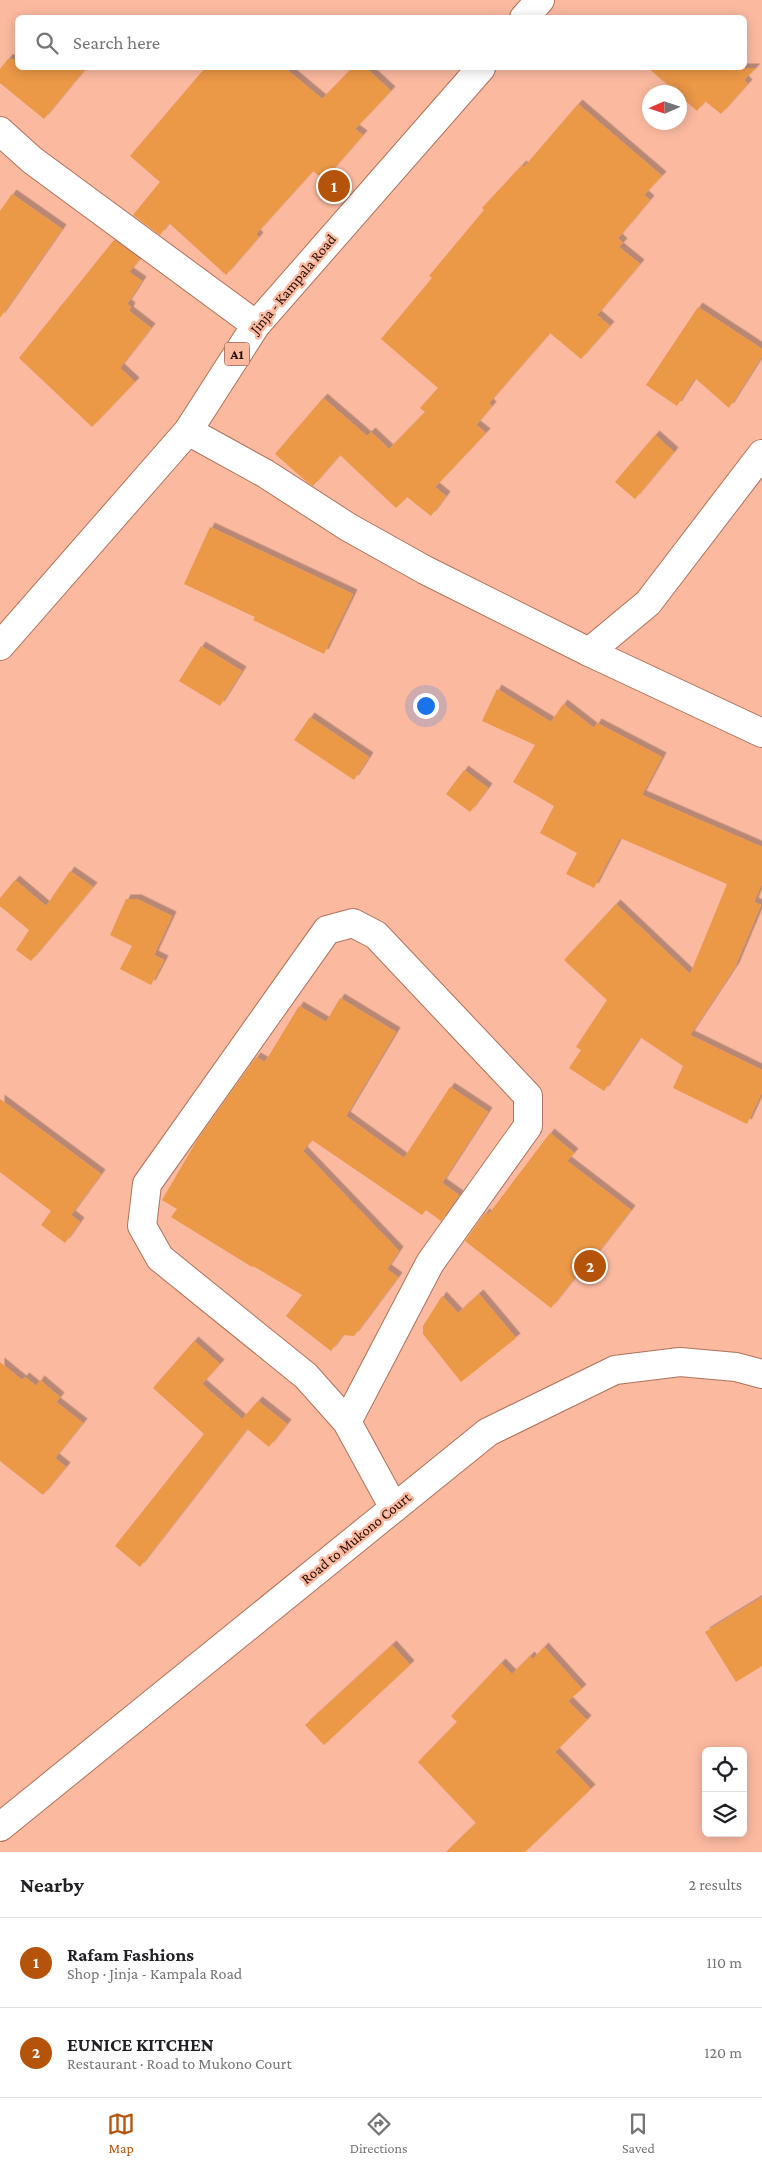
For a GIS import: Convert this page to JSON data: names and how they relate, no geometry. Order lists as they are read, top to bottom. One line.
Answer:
{"streets":{"main road":["Jinja - Kampala Road","A1","Road to Mukono Court"]},"north":"left","page":{"search":"Search here","pins":["1","2"],"heading":["Nearby","2 results"],"list":[{"mark":"1","name":"Rafam Fashions","note":"Shop · Jinja - Kampala Road","value":"110 m"},{"mark":"2","name":"EUNICE KITCHEN","note":"Restaurant · Road to Mukono Court","value":"120 m"}],"nav":["Map","Directions","Saved"]}}
